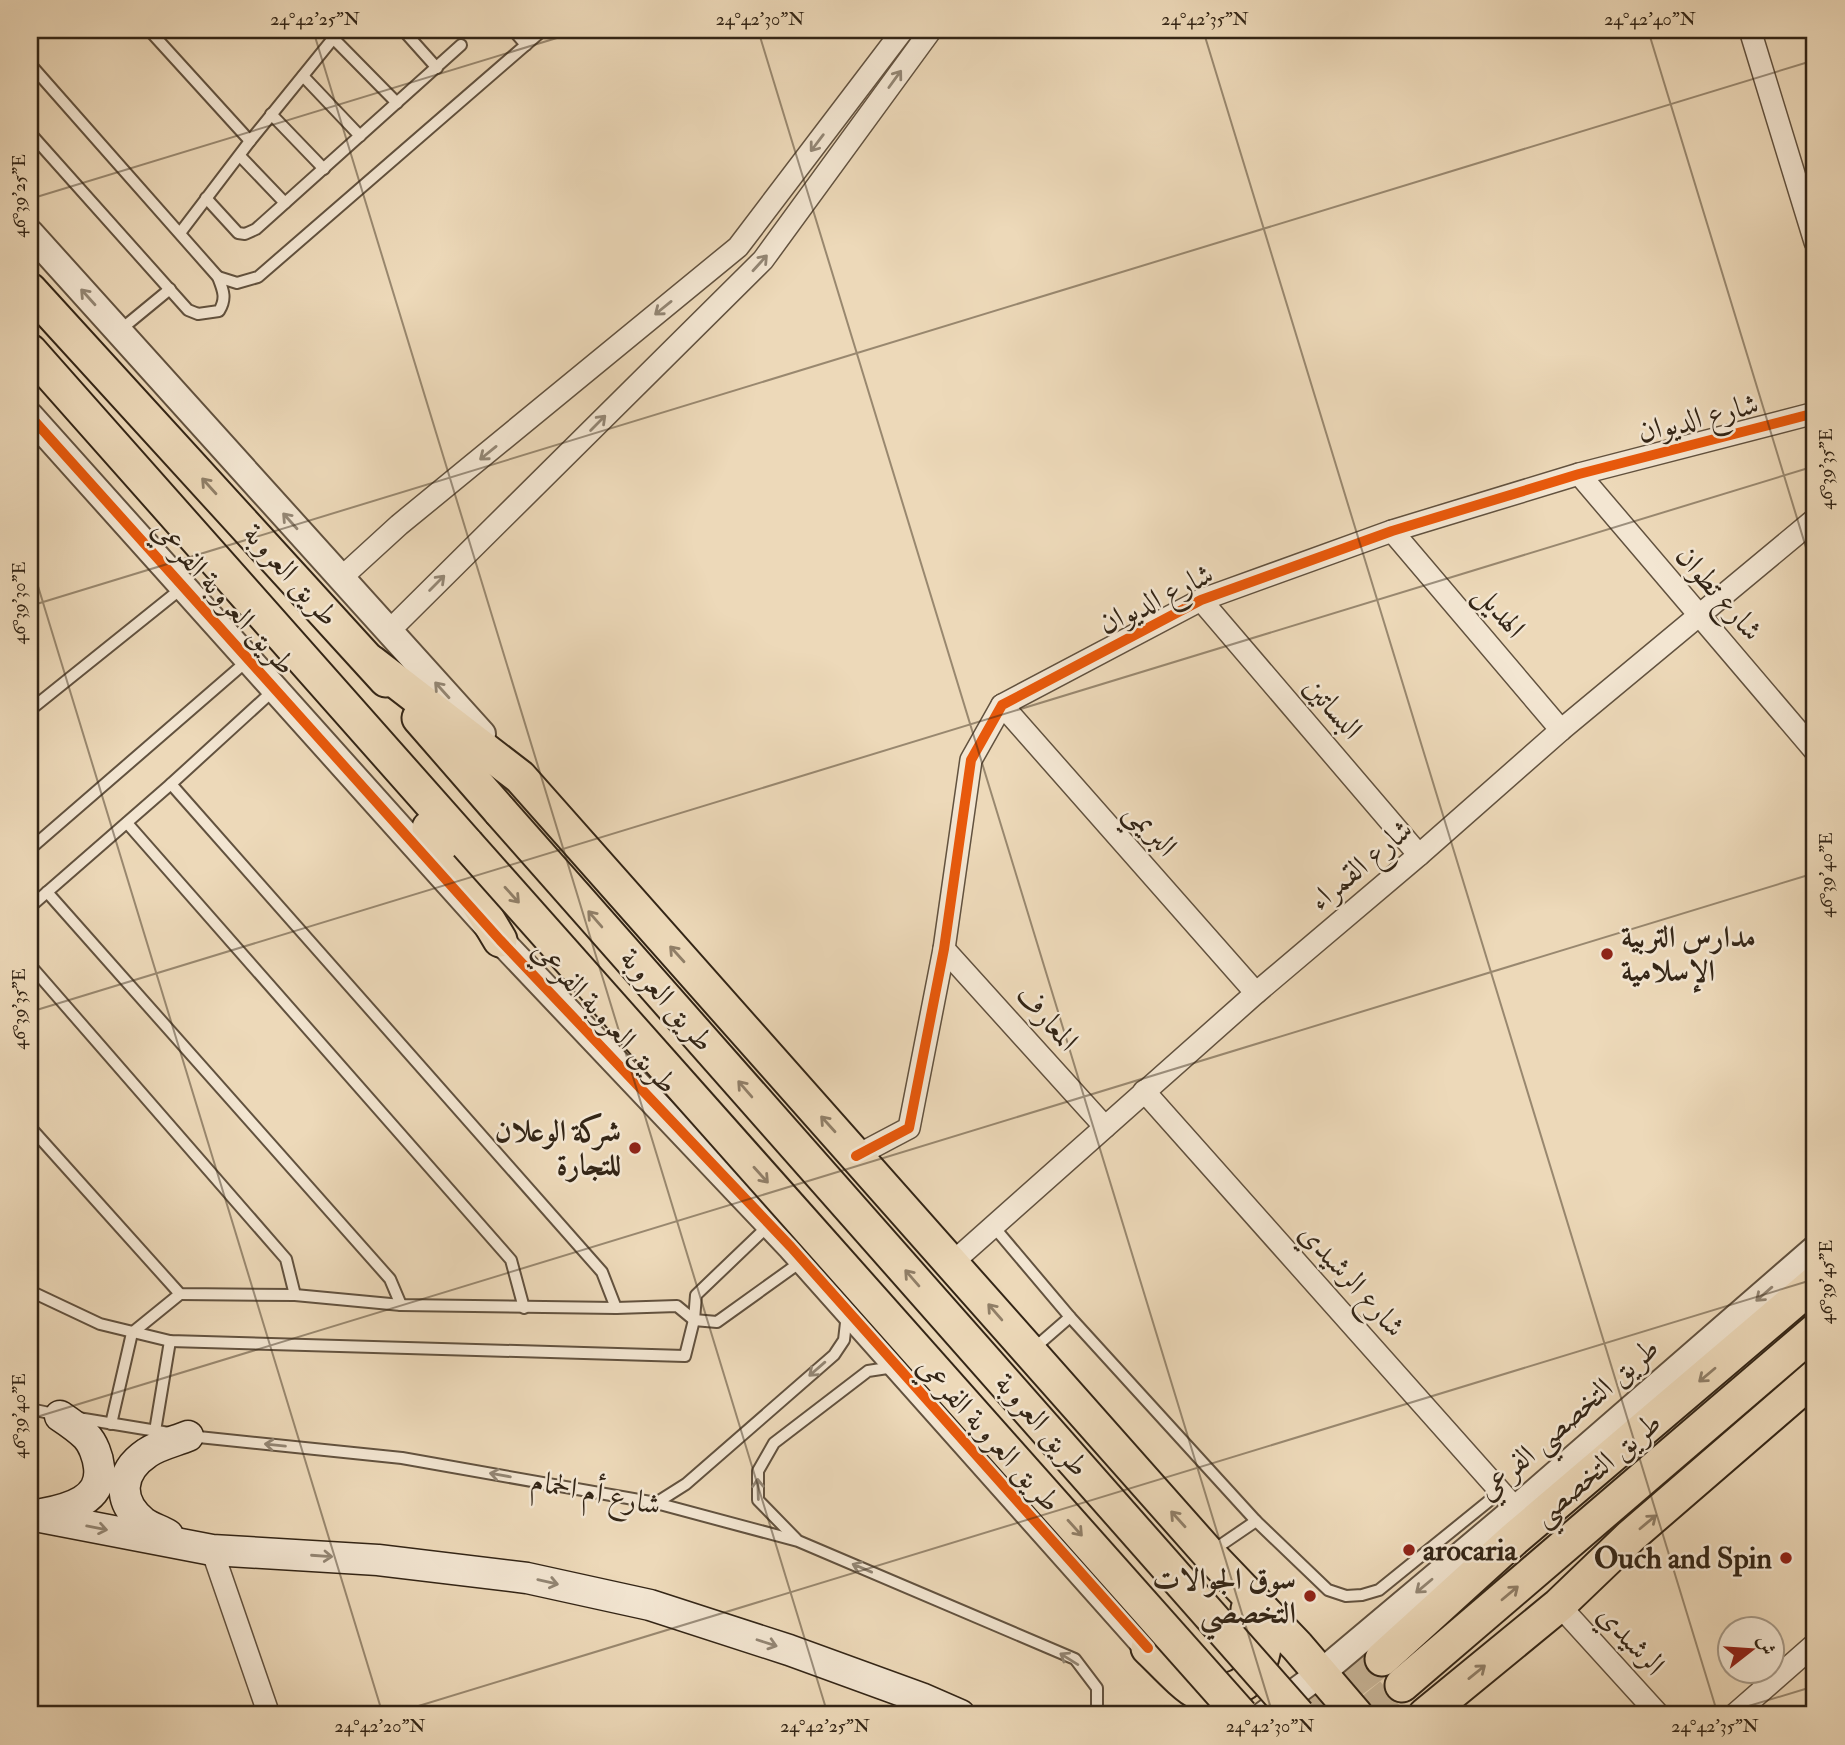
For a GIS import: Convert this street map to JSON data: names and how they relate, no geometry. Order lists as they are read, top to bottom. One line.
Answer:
{"streets":{"main road":["طريق العروبة","طريق التخصصي"],"street":["شارع الديوان","شارع تطوان","طريق العروبة الفرعي","الهديل","البساتين","البريمي","شارع القمراء","المعارف","شارع الرشيدي","طريق التخصصي الفرعي","الرشيدي"],"lane":["شارع أم الحمام"]},"crossings":[["شارع الديوان","شارع تطوان"],["شارع الديوان","الهديل"],["شارع الديوان","البساتين"],["شارع الديوان","البريمي"],["شارع تطوان","شارع القمراء"],["الهديل","شارع القمراء"],["البساتين","شارع القمراء"],["البريمي","شارع القمراء"],["شارع القمراء","المعارف"],["شارع القمراء","شارع الرشيدي"],["شارع الرشيدي","طريق التخصصي الفرعي"]],"one_way":["طريق التخصصي الفرعي","شارع أم الحمام"],"places":["مدارس التربية الإسلامية","شركة الوعلان للتجارة","arocaria","Ouch and Spin","سوق الجوالات التخصصي"],"north":"right","coordinates":["24°42'25\"N","24°42'30\"N","24°42'35\"N","24°42'40\"N","46°39'25\"E","46°39'35\"E","46°39'30\"E","46°39'40\"E","46°39'45\"E","24°42'20\"N"]}
